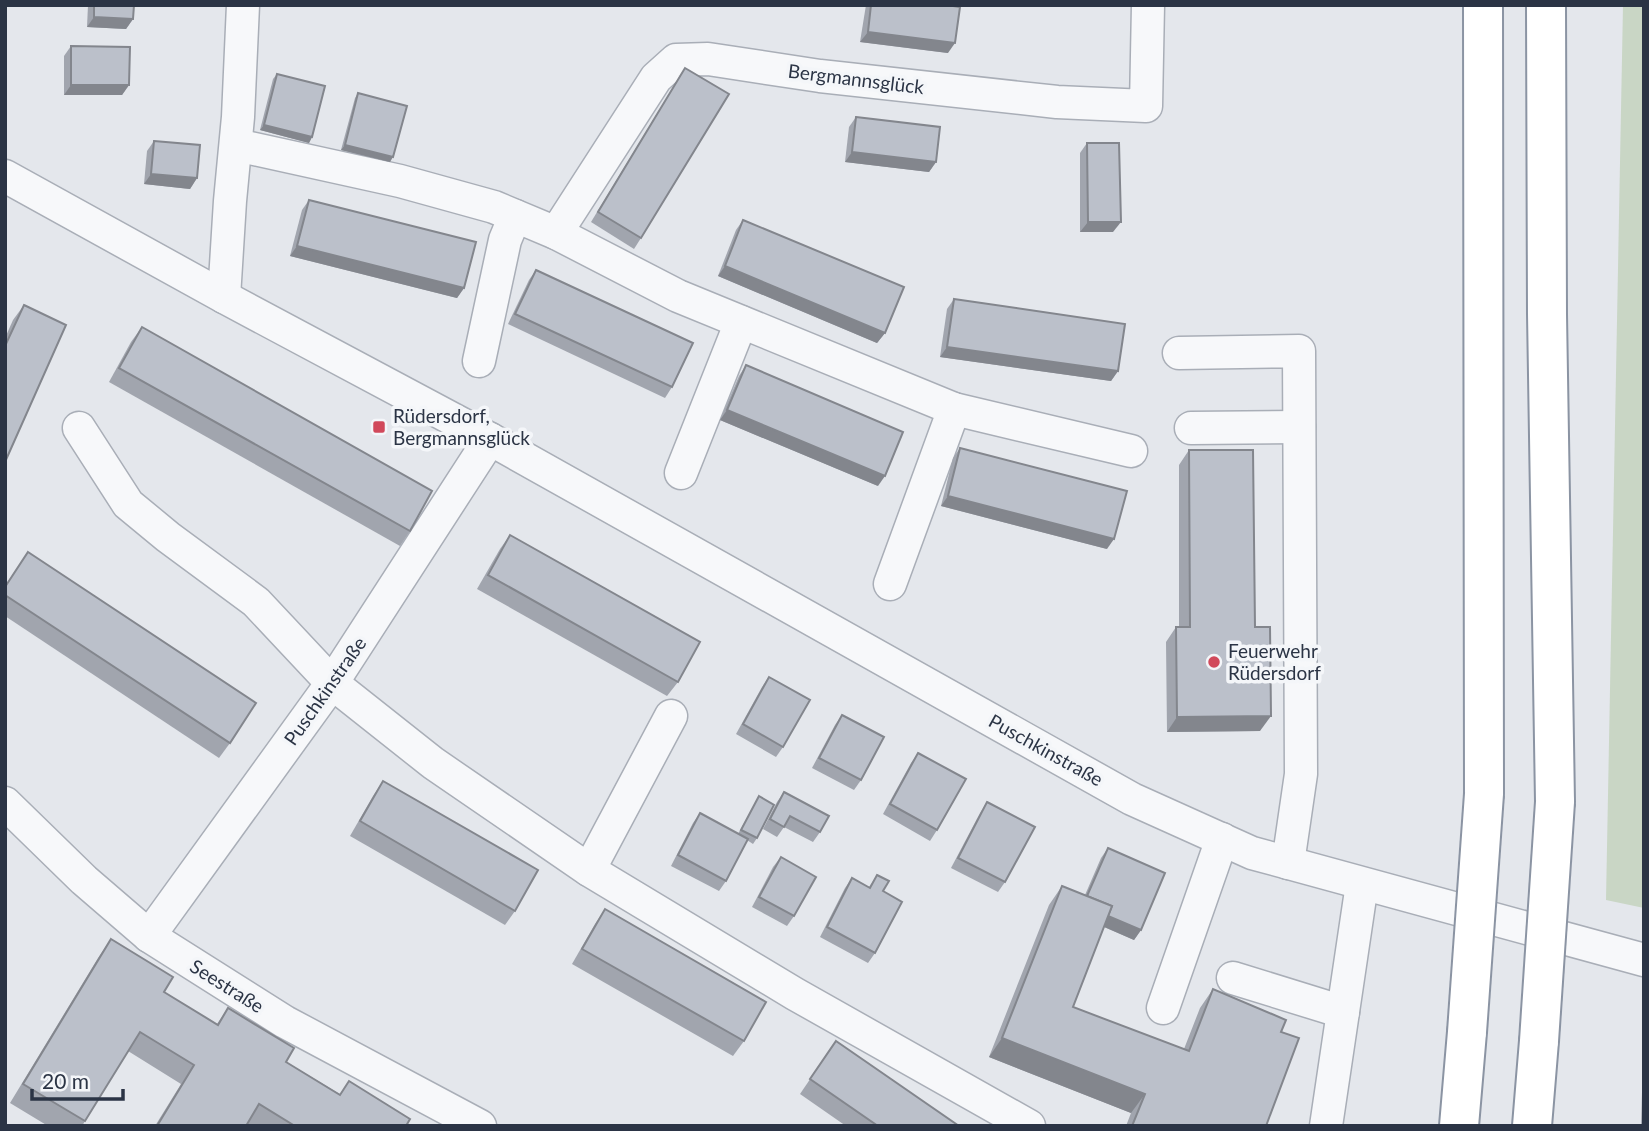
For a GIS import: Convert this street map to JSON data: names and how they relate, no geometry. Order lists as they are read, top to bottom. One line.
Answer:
{"streets":{"street":["Bergmannsglück","Puschkinstraße","Seestraße"]},"crossings":[["Puschkinstraße","Seestraße"]],"places":{"transit":["Rüdersdorf, Bergmannsglück"],"other":["Feuerwehr Rüdersdorf"]},"scale_bar":"20 m"}
